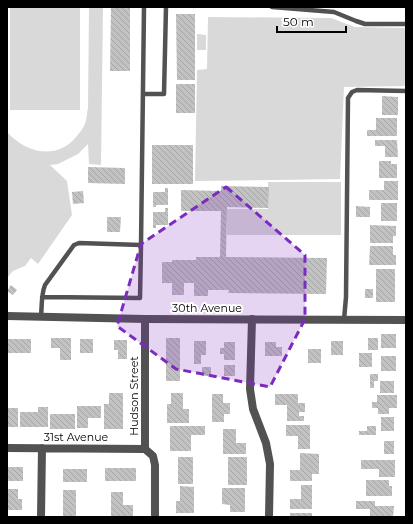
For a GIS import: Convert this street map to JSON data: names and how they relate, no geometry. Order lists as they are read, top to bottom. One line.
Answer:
{"streets":{"street":["30th Avenue","Hudson Street","31st Avenue"]},"crossings":[["30th Avenue","Hudson Street"],["Hudson Street","31st Avenue"]],"scale_bar":"50 m"}
